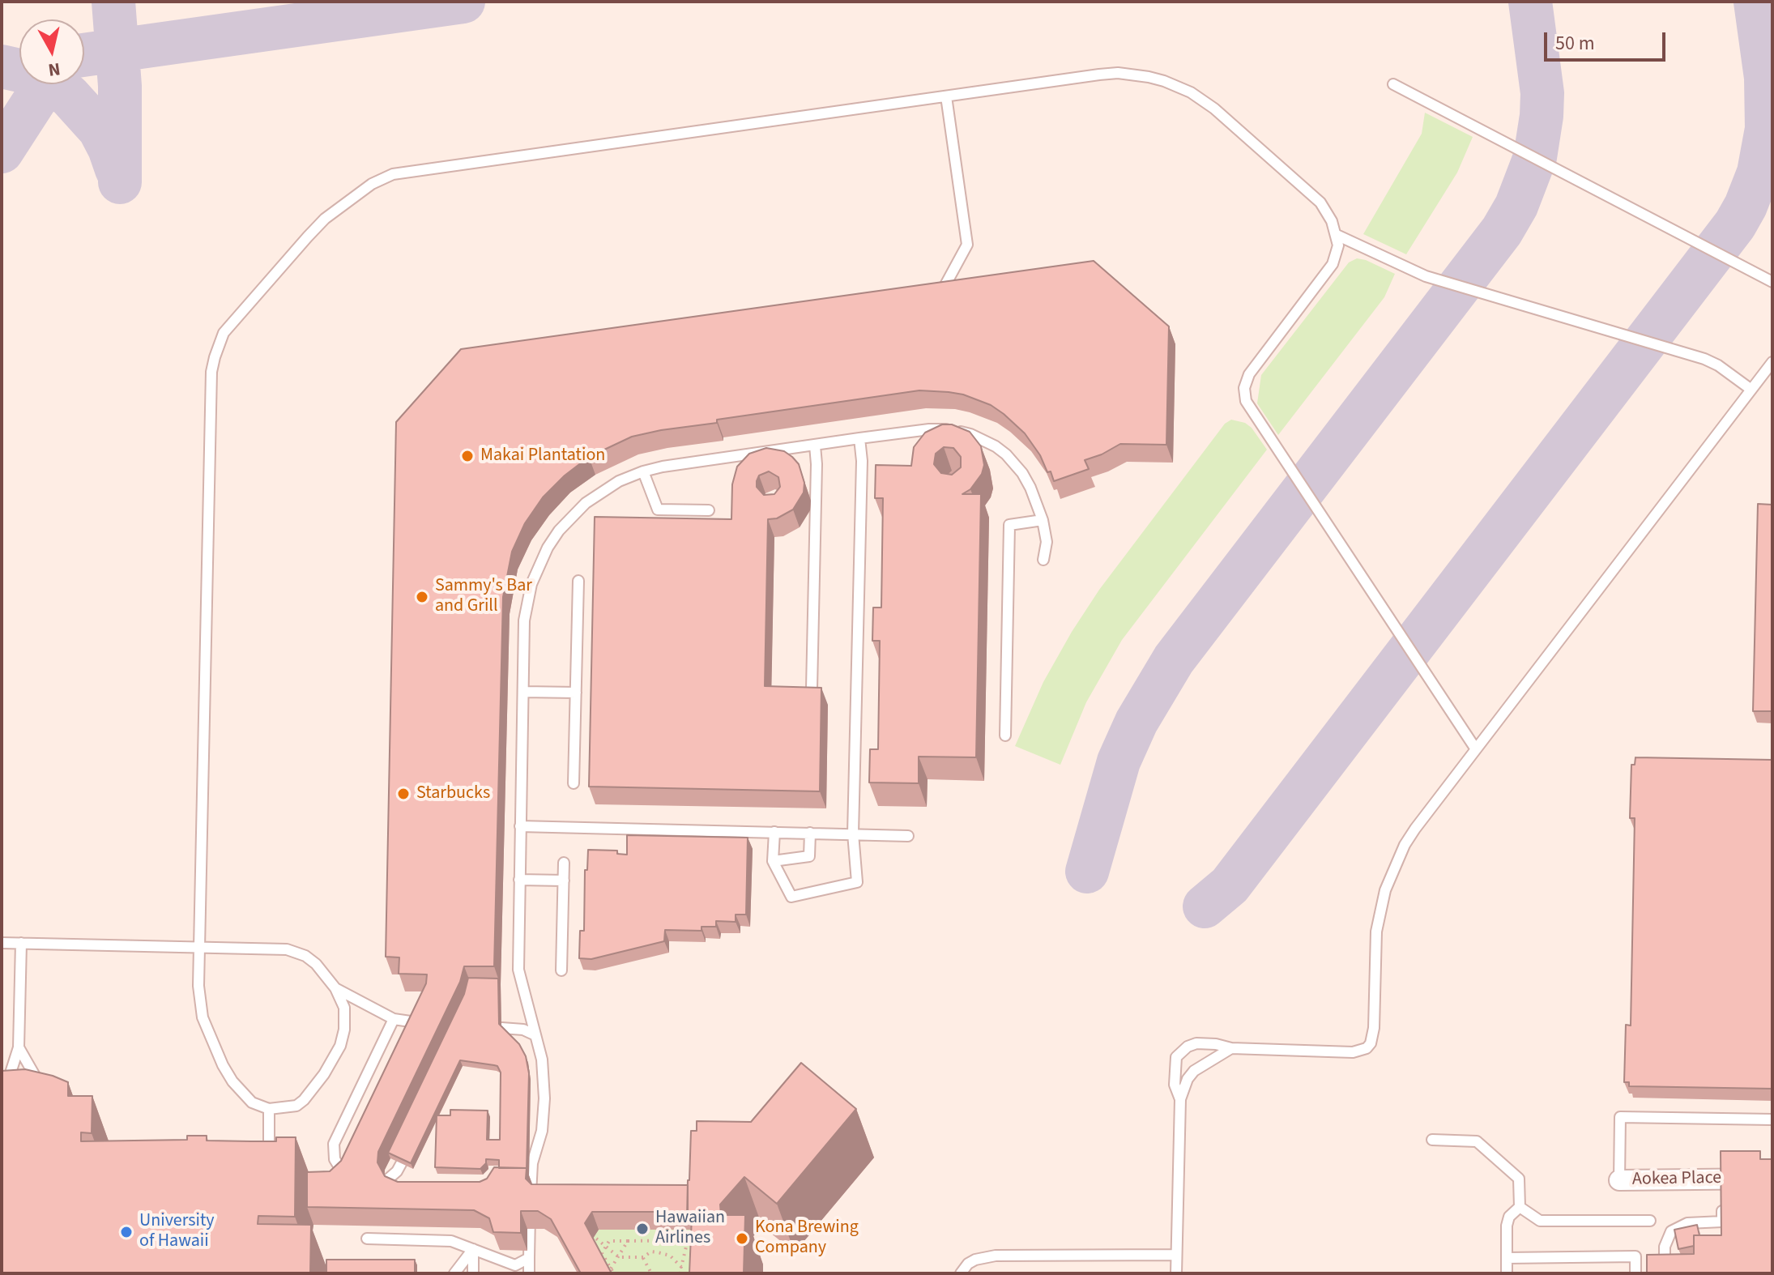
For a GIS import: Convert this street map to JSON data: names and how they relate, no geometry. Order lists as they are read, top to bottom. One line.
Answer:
{"streets":{"street":["Aokea Place"]},"places":["Makai Plantation","Sammy's Bar and Grill","Starbucks","Hawaiian Airlines","University of Hawaii","Kona Brewing Company"],"scale_bar":"50 m","north":"bottom"}
